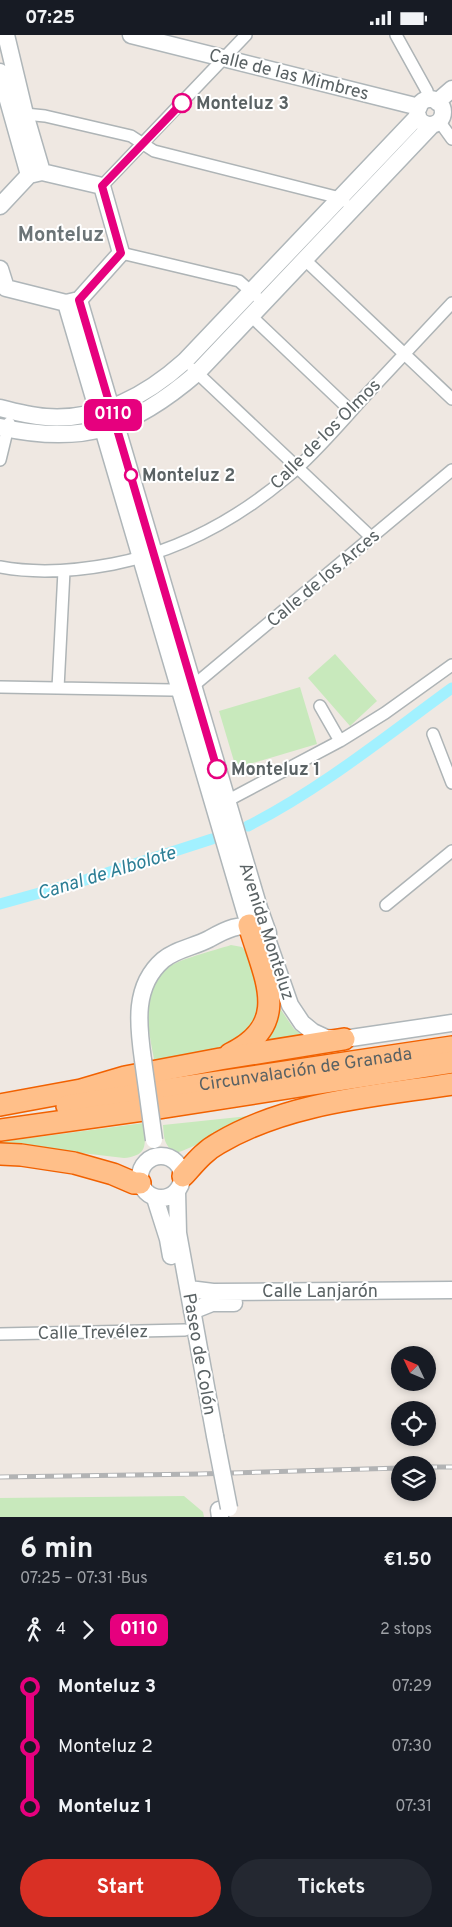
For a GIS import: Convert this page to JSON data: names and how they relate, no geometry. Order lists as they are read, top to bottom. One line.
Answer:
{"streets":{"highway":["Circunvalación de Granada"],"street":["Calle de las Mimbres","Calle de los Olmos","Calle de los Arces","Avenida Monteluz","Calle Lanjarón","Calle Trevélez","Paseo de Colón"]},"crossings":[["Calle de los Olmos","Avenida Monteluz"],["Calle de los Arces","Avenida Monteluz"],["Calle Lanjarón","Paseo de Colón"],["Calle Trevélez","Paseo de Colón"]],"districts":["Monteluz"],"water":["Canal de Albolote"],"places":["Monteluz 3","Monteluz 2","Monteluz 1"],"lines":["bus line 0110"],"north":"top left","page":{"status":"07:25","on_map":"0110","heading":["6 min","07:25 – 07:31 · Bus","€1.50"],"legs":["4","0110","2 stops"],"list":[{"name":"Monteluz 3","value":"07:29"},{"name":"Monteluz 2","value":"07:30"},{"name":"Monteluz 1","value":"07:31"}],"buttons":["Start","Tickets"]}}
